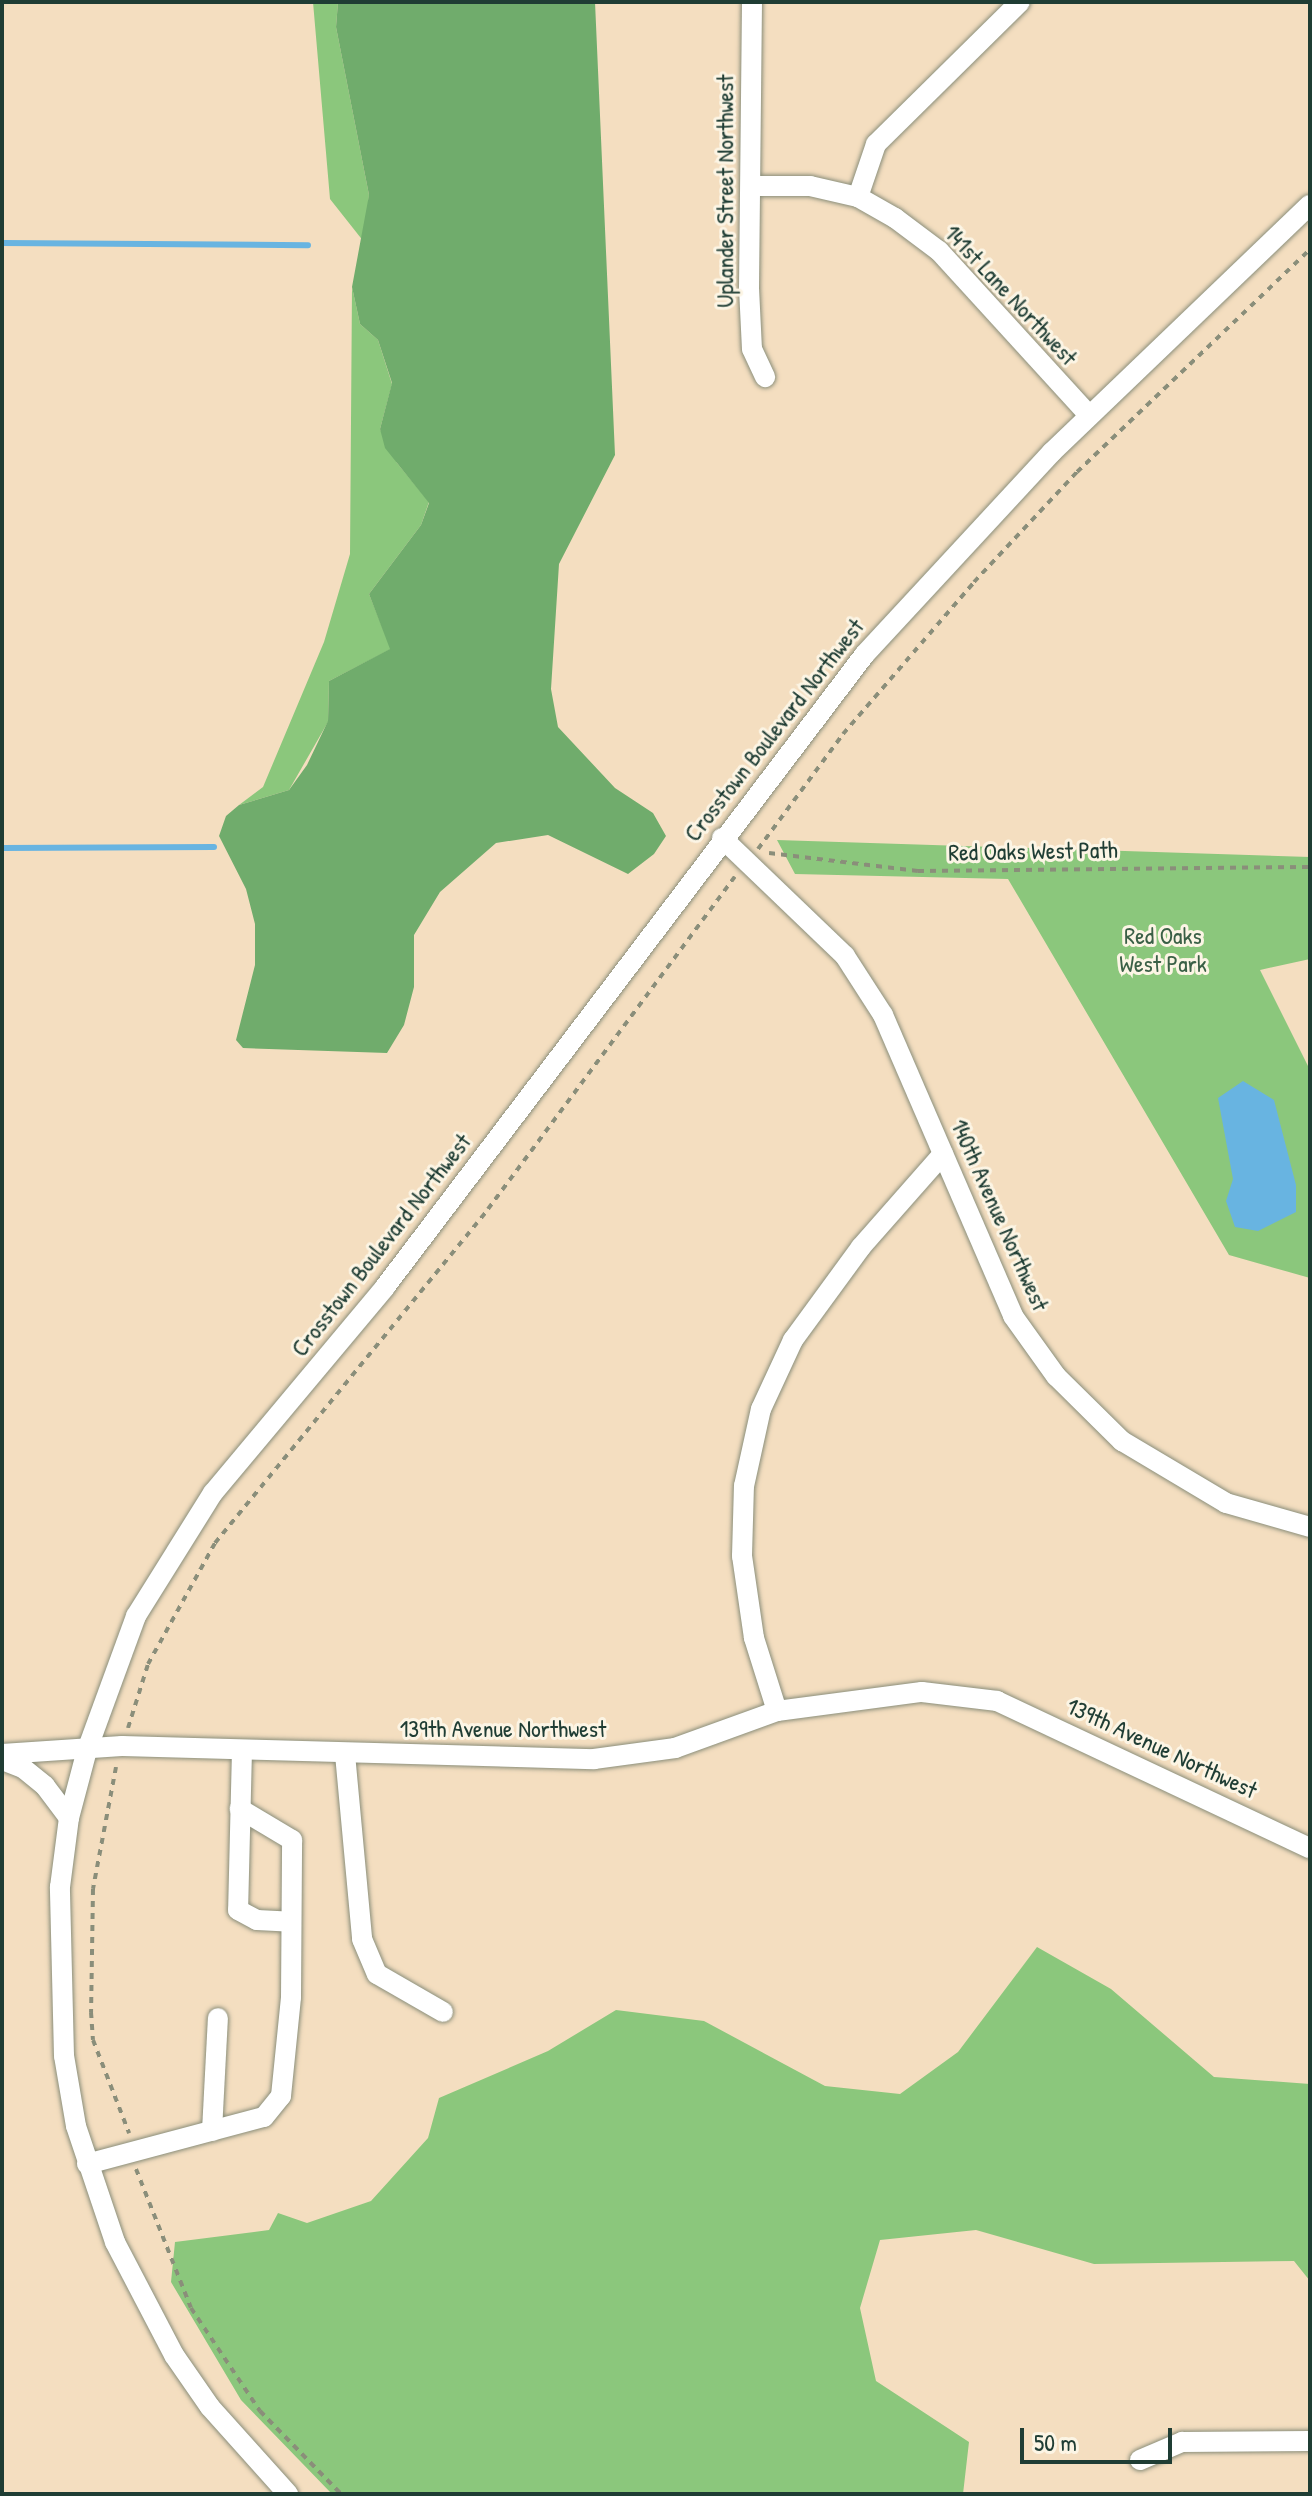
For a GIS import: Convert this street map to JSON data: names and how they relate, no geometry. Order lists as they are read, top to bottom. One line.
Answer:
{"streets":{"street":["Uplander Street Northwest","141st Lane Northwest","Crosstown Boulevard Northwest","140th Avenue Northwest","139th Avenue Northwest"],"path":["Red Oaks West Path"]},"crossings":[["Uplander Street Northwest","141st Lane Northwest"],["141st Lane Northwest","Crosstown Boulevard Northwest"],["Crosstown Boulevard Northwest","140th Avenue Northwest"],["Crosstown Boulevard Northwest","139th Avenue Northwest"]],"parks":["Red Oaks West Park"],"scale_bar":"50 m"}
